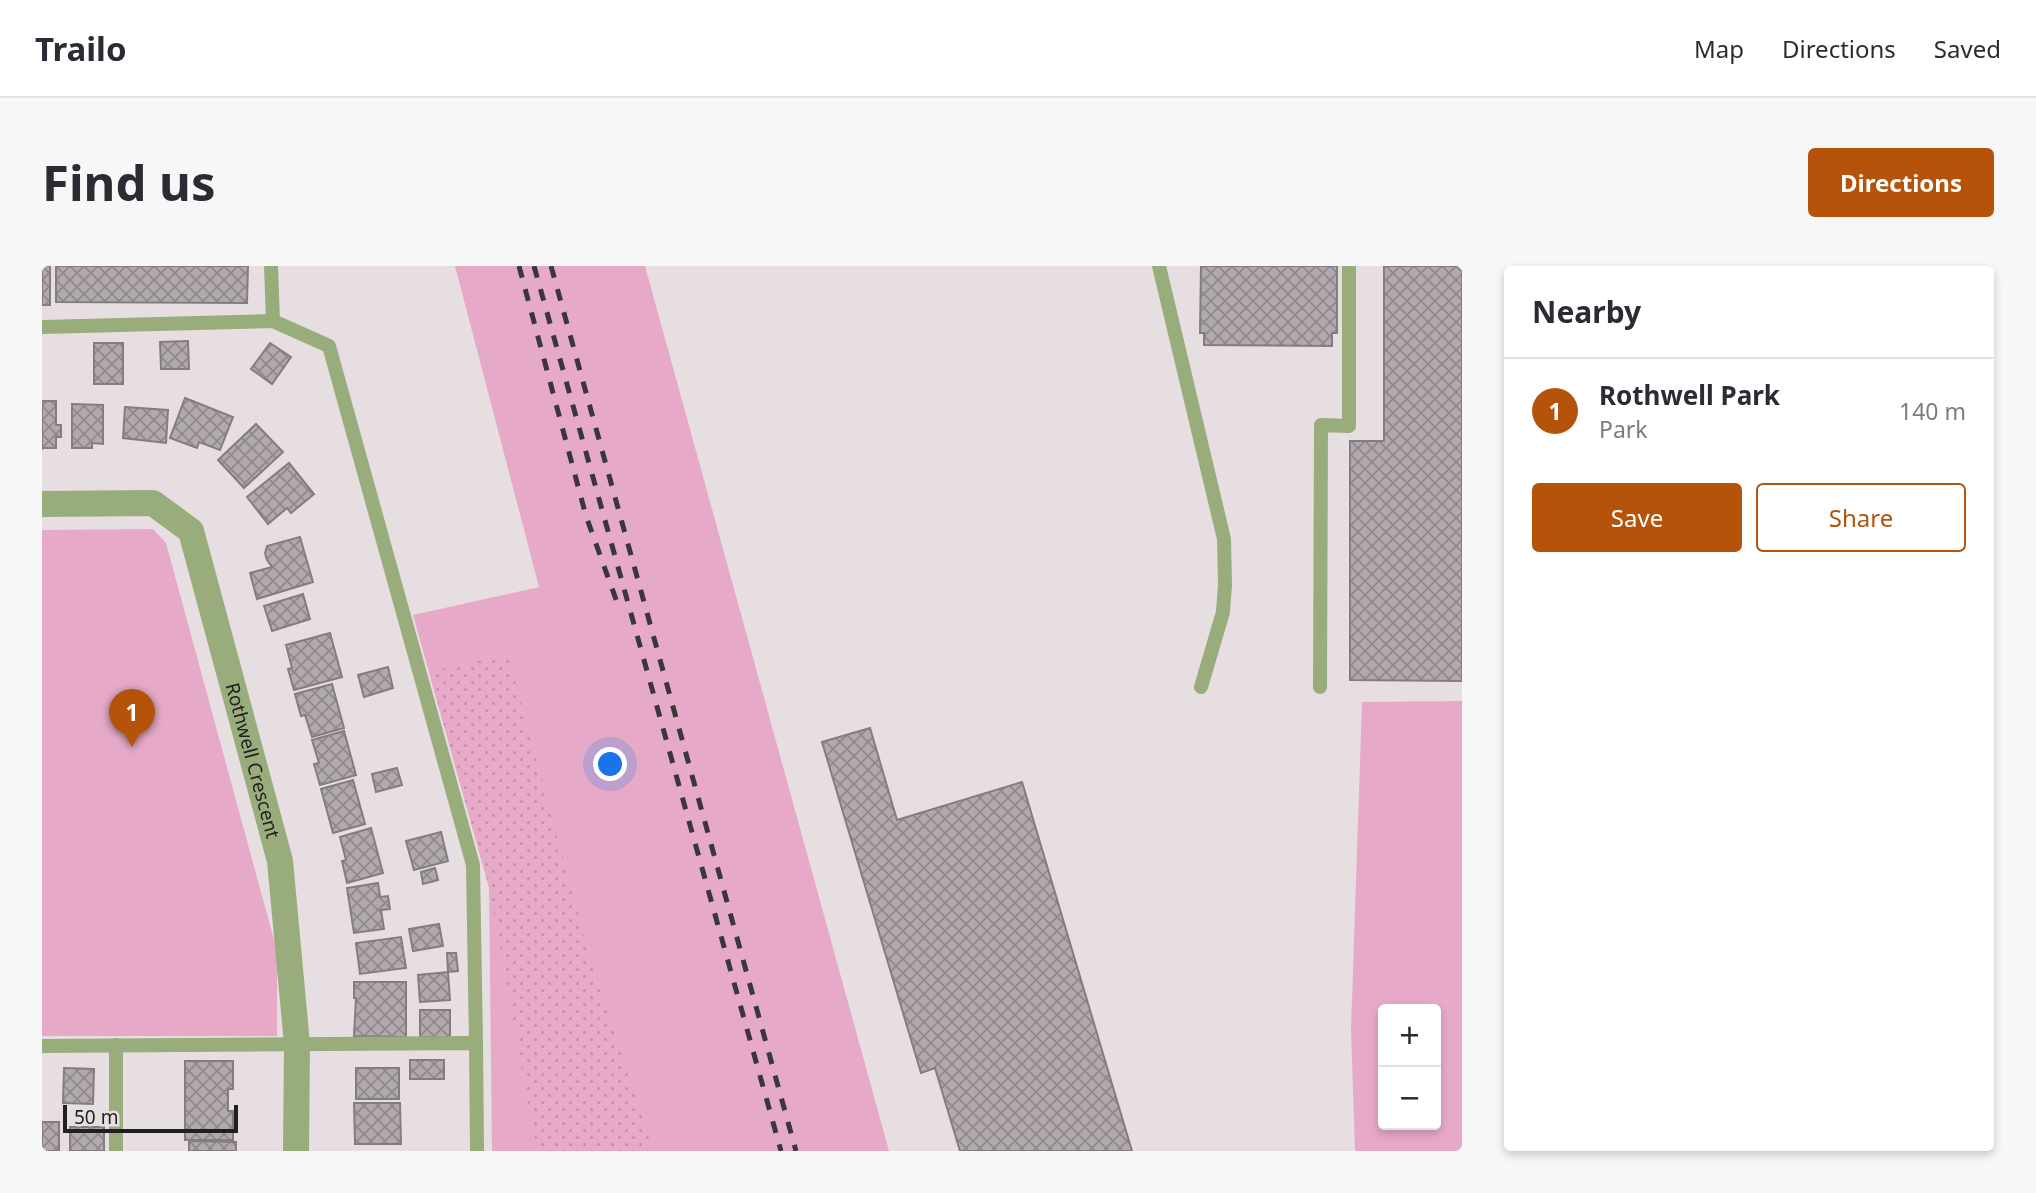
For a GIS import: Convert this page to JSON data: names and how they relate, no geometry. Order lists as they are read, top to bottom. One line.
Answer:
{"streets":{"street":["Rothwell Crescent"]},"scale_bar":"50 m","page":{"header":"Trailo","nav":["Map","Directions","Saved"],"buttons":["Directions",["Save","Share"]],"title":"Find us","heading":"Nearby","list":[{"mark":"1","name":"Rothwell Park","note":"Park","value":"140 m"}],"pins":"1","map_buttons":["+","−"],"scale":"50 m"}}
